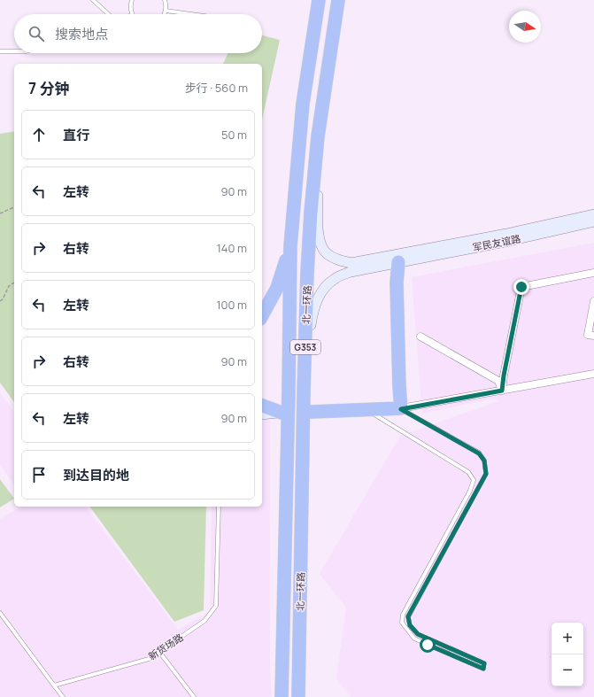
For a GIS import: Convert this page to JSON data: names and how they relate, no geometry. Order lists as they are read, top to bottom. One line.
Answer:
{"streets":{"highway":["北一环路","G353"],"street":["军民友谊路"],"lane":["新货场路"]},"north":"right","page":{"search":"搜索地点","heading":["7 分钟","步行 · 560 m"],"list":[["直行","50 m"],["左转","90 m"],["右转","140 m"],["左转","100 m"],["右转","90 m"],["左转","90 m"],"到达目的地"],"map_buttons":["+","−"]}}
